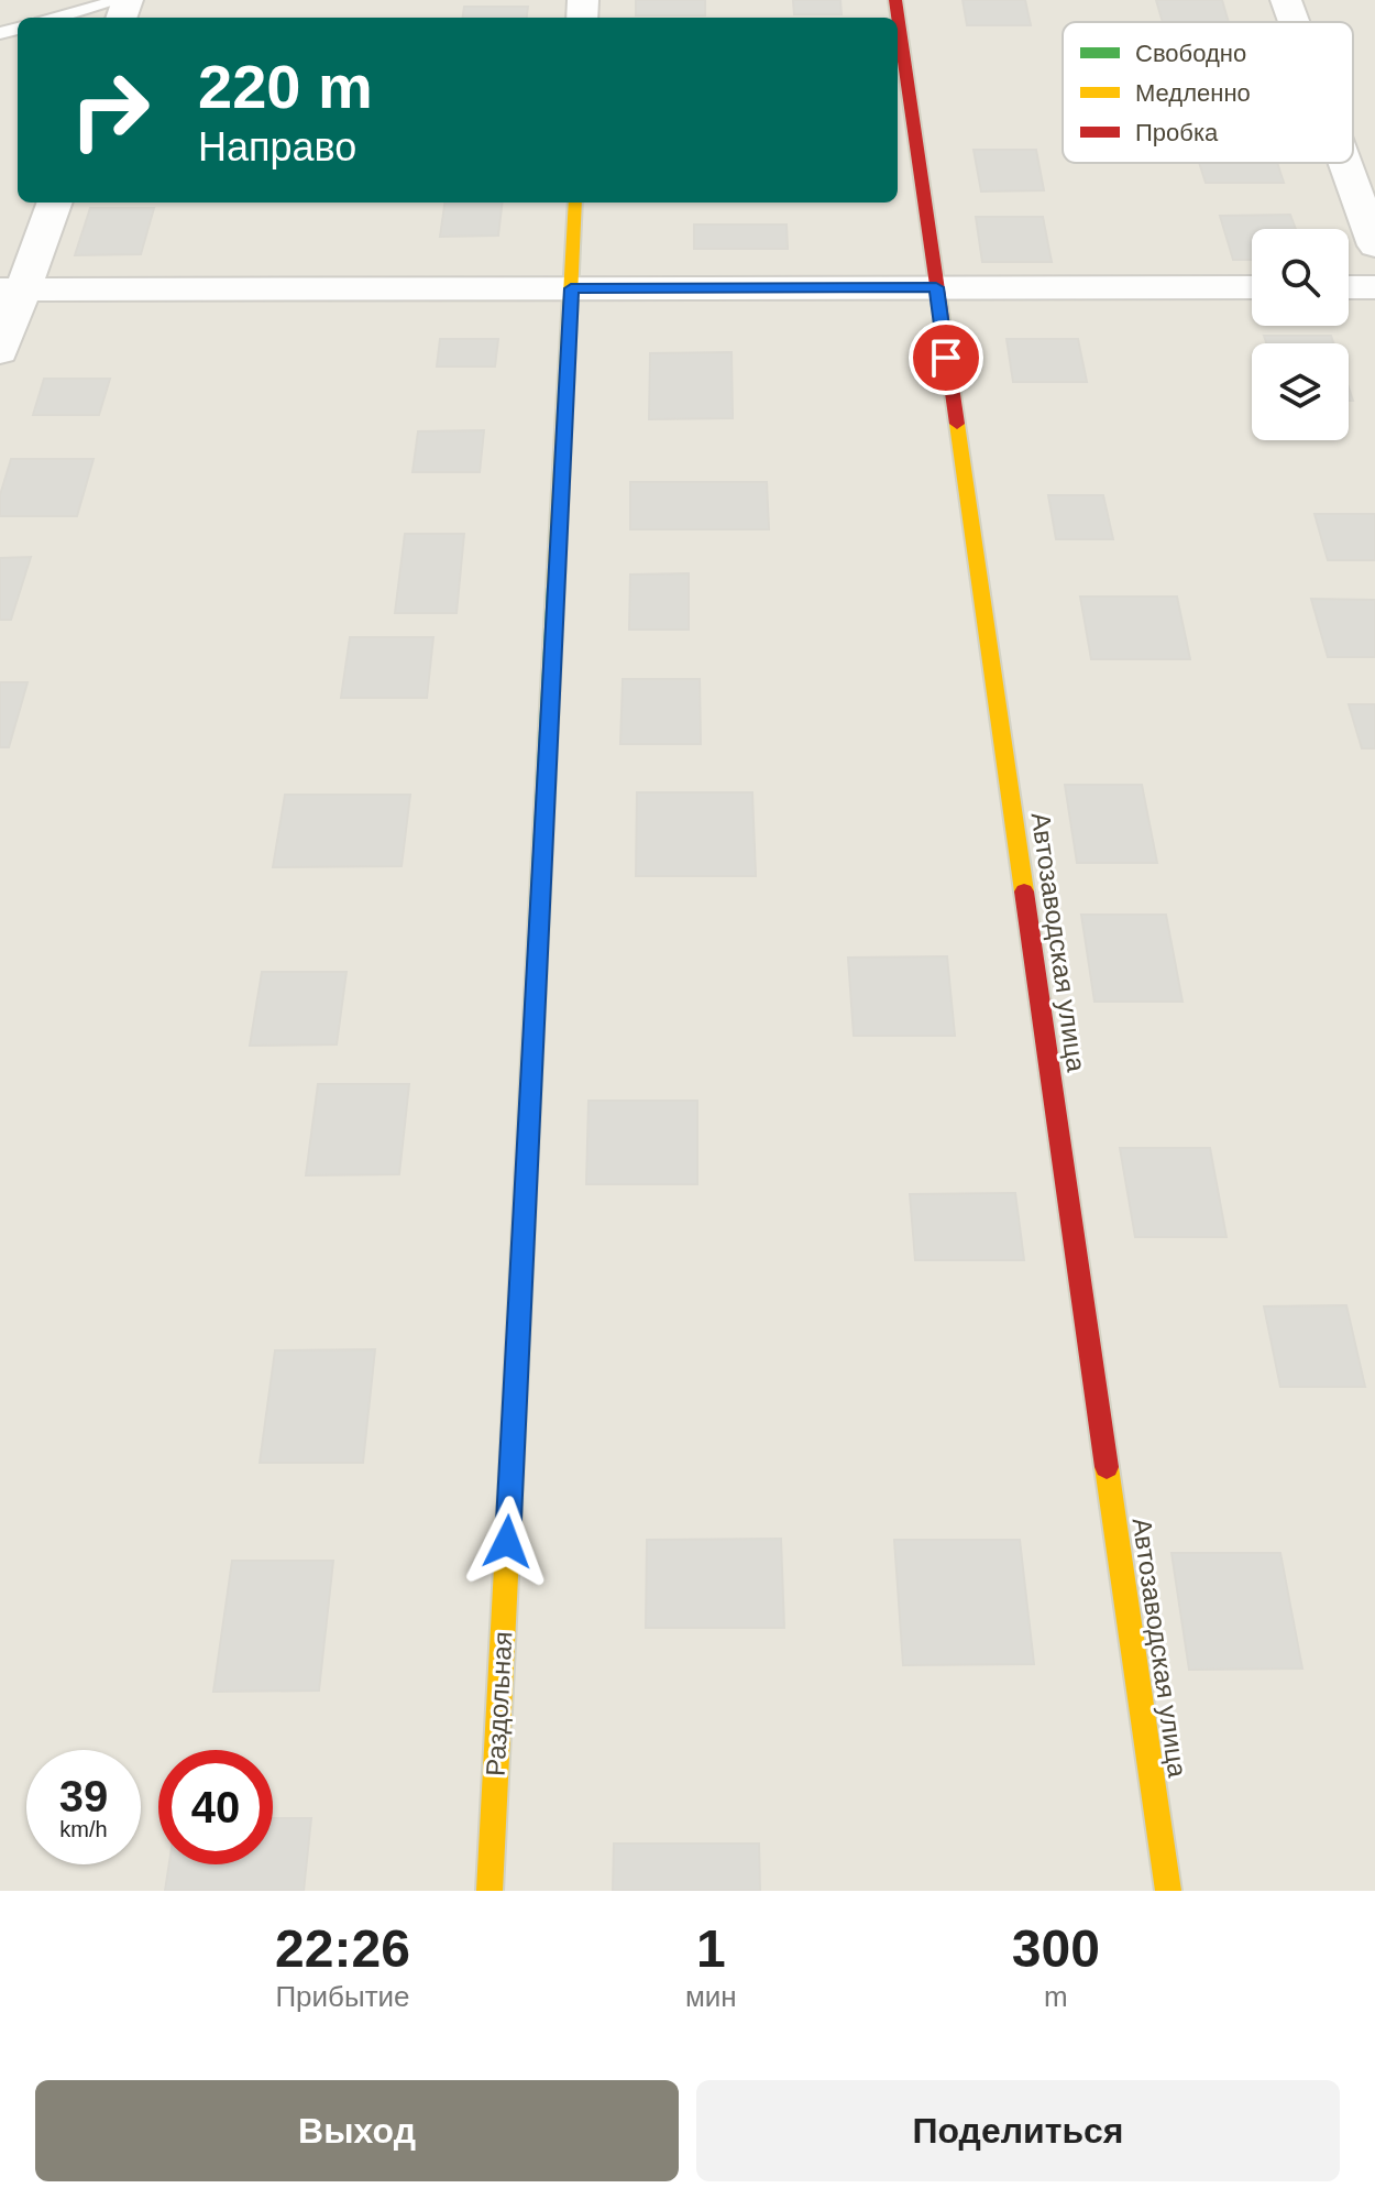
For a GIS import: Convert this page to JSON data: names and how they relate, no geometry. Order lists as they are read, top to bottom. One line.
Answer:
{"streets":{"street":["Автозаводская улица","Раздольная"]},"legend":["Свободно","Медленно","Пробка"],"page":{"turn":["220 m","Направо"],"speed":"39 km/h","limit":"40","eta":["22:26","Прибытие","1","мин","300","m"],"buttons":["Выход","Поделиться"]}}
